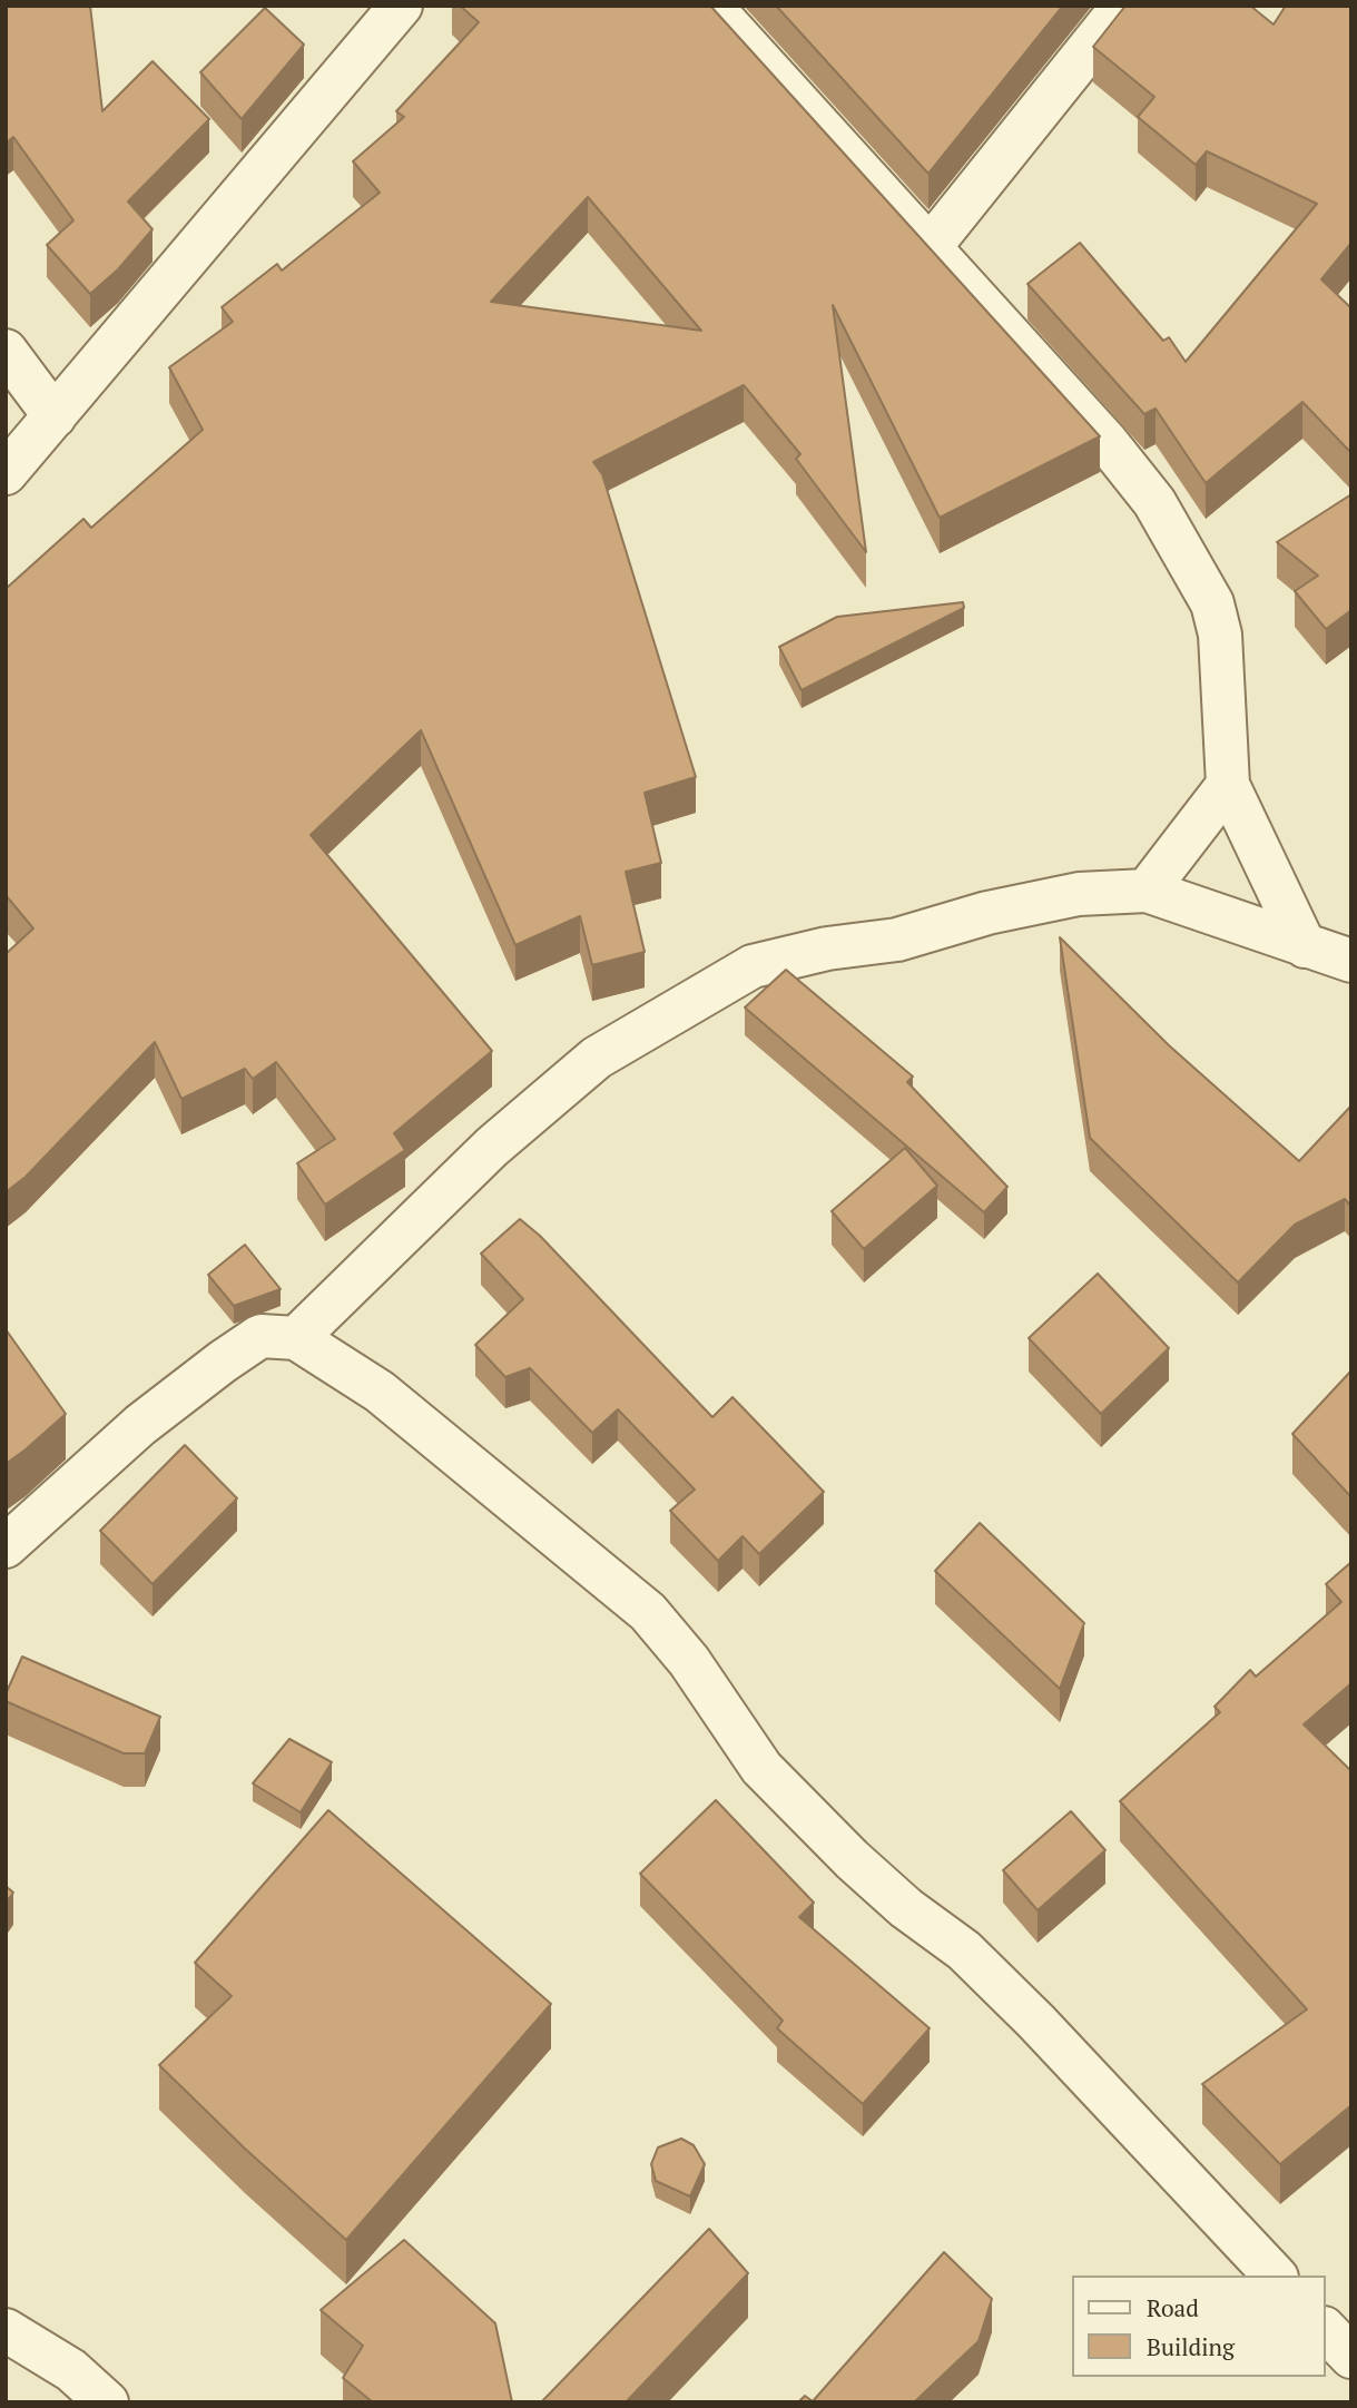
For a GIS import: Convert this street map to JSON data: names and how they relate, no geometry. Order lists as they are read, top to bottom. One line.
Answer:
{"legend":["Road","Building"]}
